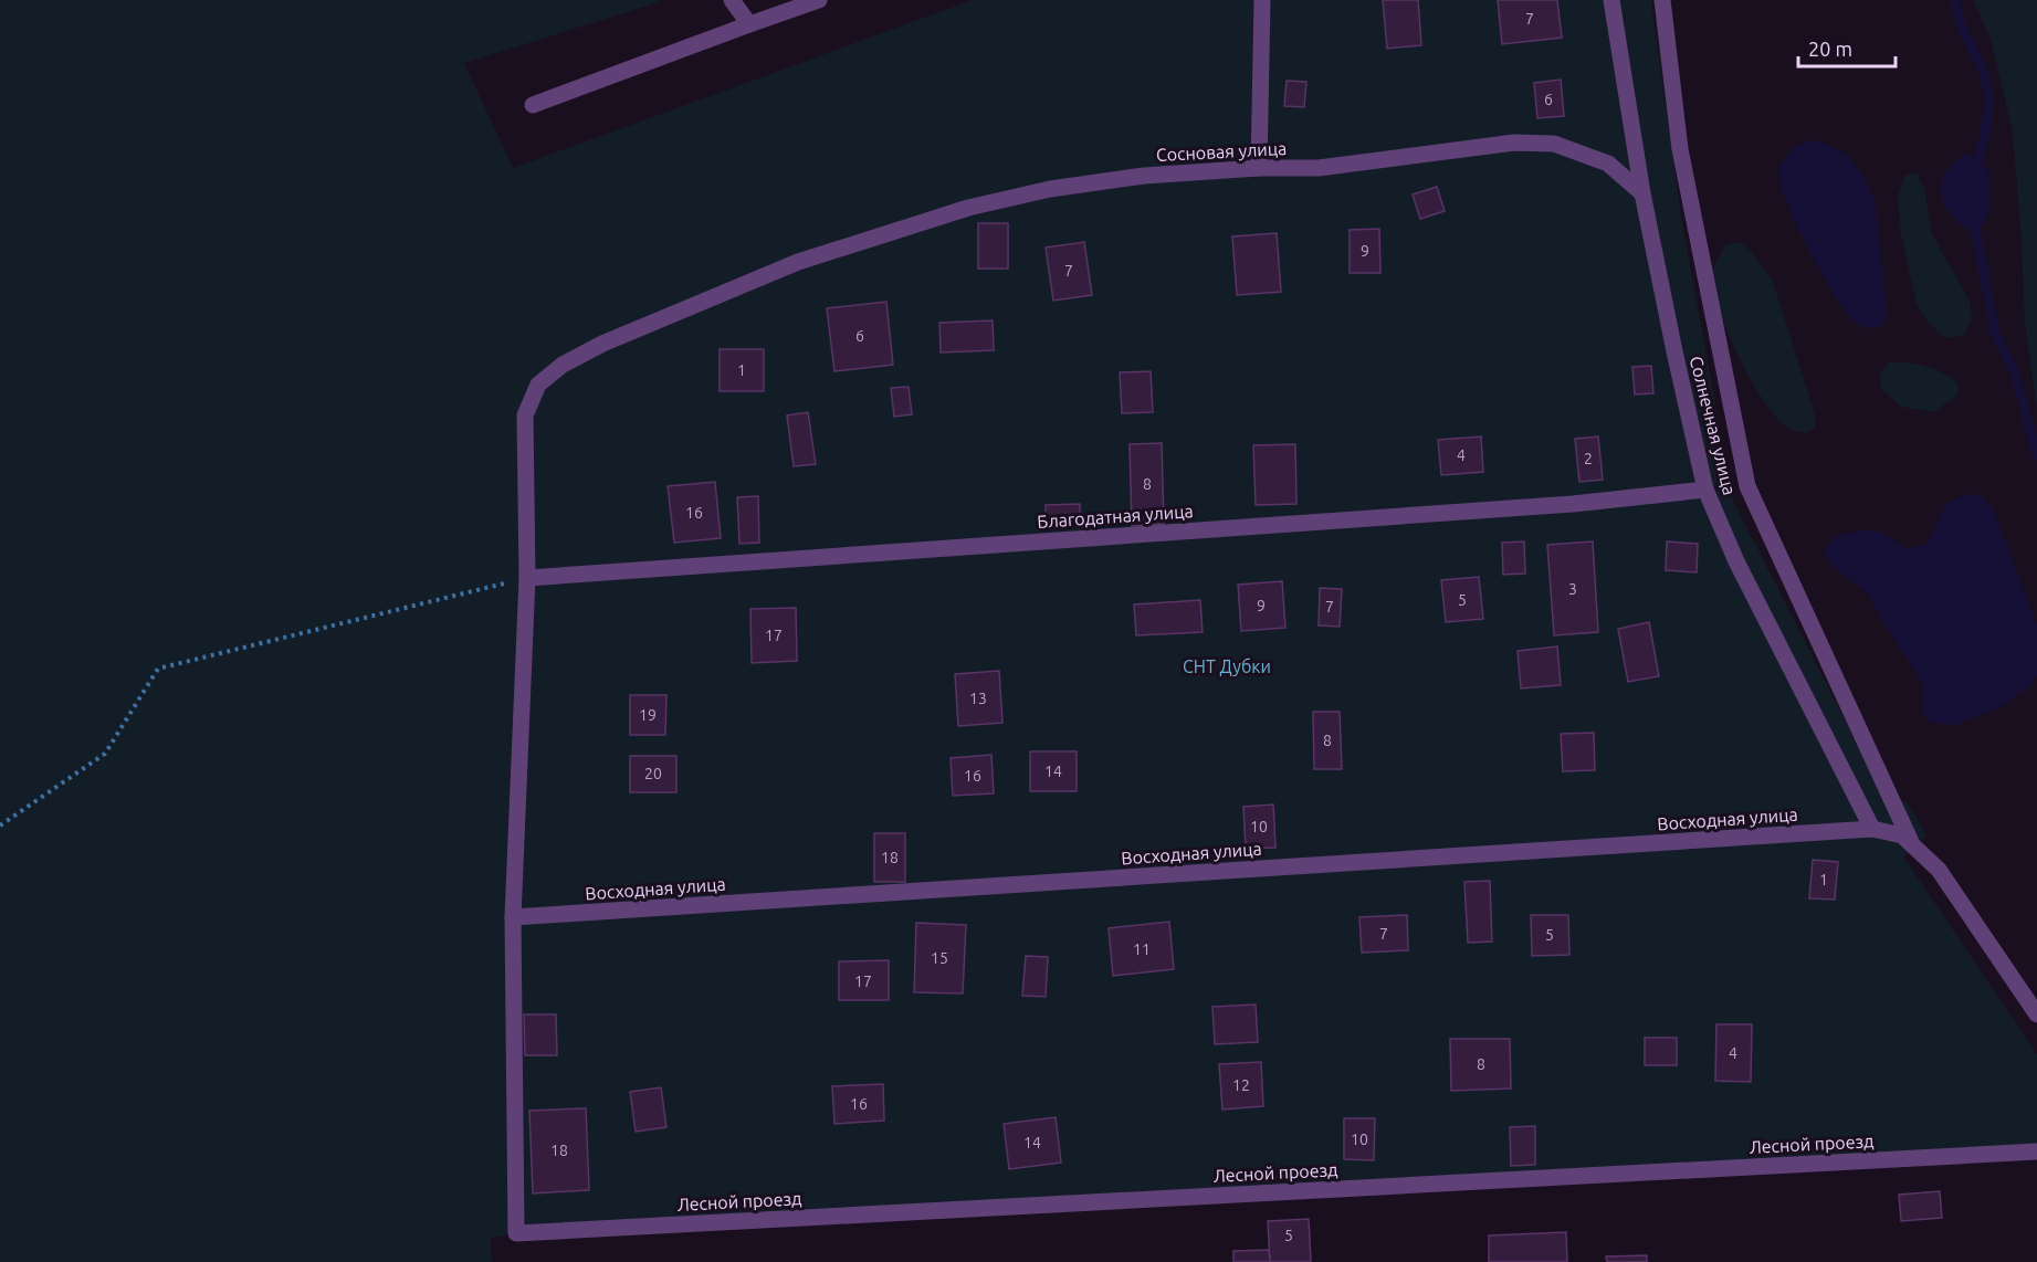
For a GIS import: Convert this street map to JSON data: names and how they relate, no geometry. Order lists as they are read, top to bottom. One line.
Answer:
{"streets":{"street":["Сосновая улица","Солнечная улица","Благодатная улица","Восходная улица","Лесной проезд"]},"crossings":[["Сосновая улица","Солнечная улица"],["Сосновая улица","Благодатная улица"],["Сосновая улица","Восходная улица"],["Сосновая улица","Лесной проезд"],["Солнечная улица","Благодатная улица"],["Солнечная улица","Восходная улица"]],"parks":["СНТ Дубки"],"house_numbers":["7","6","9","7","6","1","4","2","8","16","3","5","9","7","17","13","19","8","14","20","16","10","18","1","7","5","11","15","17","4","8","12","16","10","14","18","5"],"scale_bar":"20 m"}
